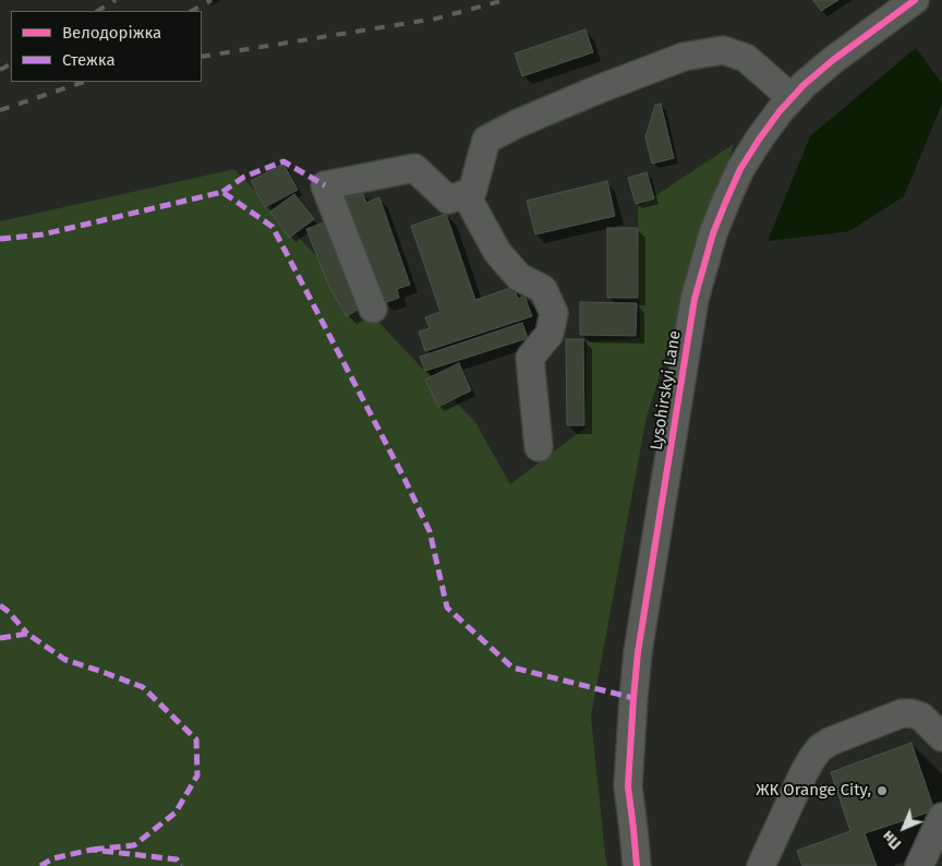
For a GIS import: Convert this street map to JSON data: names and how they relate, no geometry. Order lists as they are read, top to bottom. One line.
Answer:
{"streets":{"street":["Lysohirskyi Lane"]},"places":["ЖК Orange City,"],"legend":["Велодоріжка","Стежка"],"north":"bottom left"}
